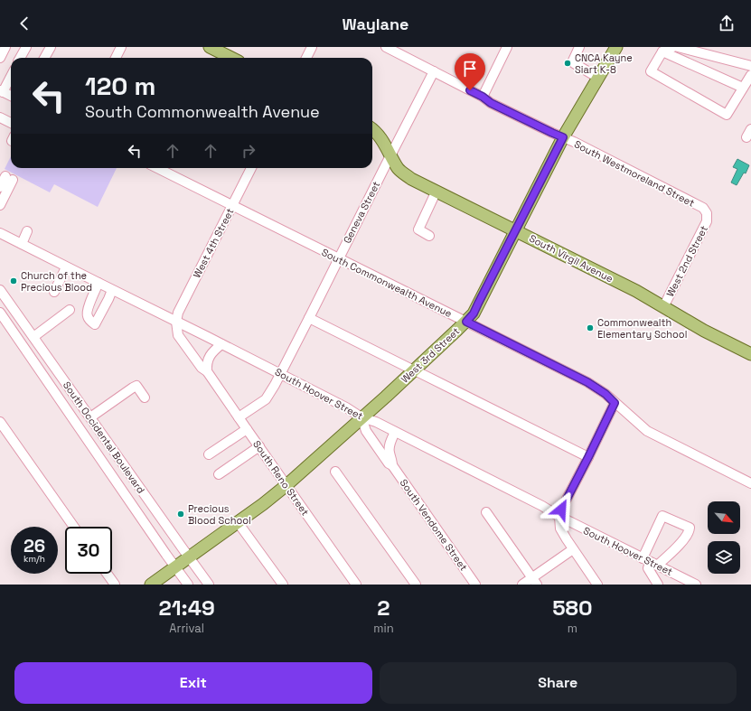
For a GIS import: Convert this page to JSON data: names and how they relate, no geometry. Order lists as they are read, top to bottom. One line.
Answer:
{"streets":{"main road":["South Virgil Avenue","West 3rd Street"],"street":["South Westmoreland Street","Geneva Street","West 4th Street","West 2nd Street","South Commonwealth Avenue","South Hoover Street","South Occidental Boulevard","South Reno Street","South Vendome Street"]},"crossings":[["South Westmoreland Street","Geneva Street"],["South Westmoreland Street","West 2nd Street"],["South Westmoreland Street","West 3rd Street"],["Geneva Street","South Virgil Avenue"],["Geneva Street","South Commonwealth Avenue"],["Geneva Street","South Hoover Street"],["Geneva Street","South Reno Street"],["West 4th Street","South Commonwealth Avenue"],["West 4th Street","South Hoover Street"],["West 4th Street","South Reno Street"],["South Virgil Avenue","West 2nd Street"],["South Virgil Avenue","West 3rd Street"],["South Commonwealth Avenue","West 3rd Street"],["West 3rd Street","South Hoover Street"],["West 3rd Street","South Occidental Boulevard"],["West 3rd Street","South Reno Street"],["West 3rd Street","South Vendome Street"],["South Hoover Street","South Reno Street"],["South Hoover Street","South Vendome Street"]],"places":["CNCA Kayne Siart K-8","Church of the Precious Blood","Commonwealth Elementary School","Precious Blood School"],"north":"bottom right","page":{"header":"Waylane","turn":["120 m","South Commonwealth Avenue"],"speed":"26 km/h","limit":"30","eta":["21:49","Arrival","2","min","580","m"],"buttons":["Exit","Share"]}}
